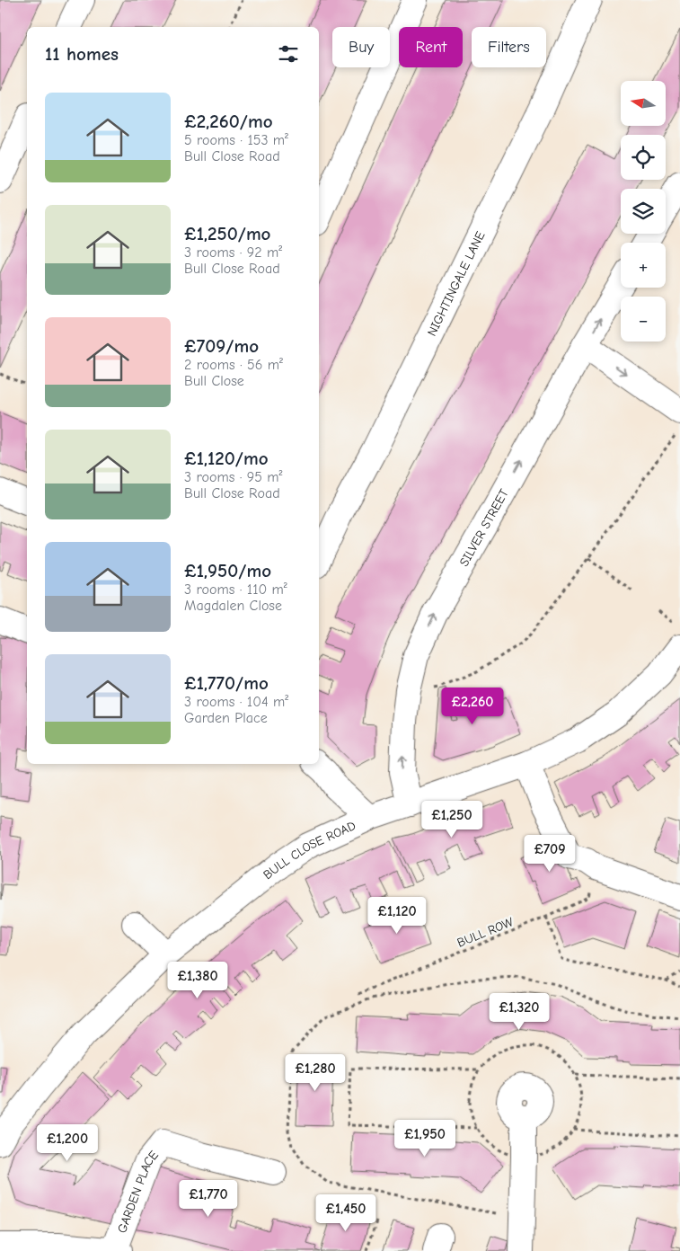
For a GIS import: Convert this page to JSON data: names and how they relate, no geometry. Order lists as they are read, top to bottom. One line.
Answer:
{"streets":{"street":["NIGHTINGALE LANE","SILVER STREET","BULL CLOSE ROAD","GARDEN PLACE"],"path":["BULL ROW"]},"crossings":[["SILVER STREET","BULL CLOSE ROAD"]],"one_way":["SILVER STREET"],"north":"left","page":{"chip":["Buy","Rent","Filters"],"heading":"11 homes","map_buttons":["+","−"],"list":[{"name":"£2,260/mo","note":"5 rooms · 153 m² · Bull Close Road"},{"name":"£1,250/mo","note":"3 rooms · 92 m² · Bull Close Road"},{"name":"£709/mo","note":"2 rooms · 56 m² · Bull Close"},{"name":"£1,120/mo","note":"3 rooms · 95 m² · Bull Close Road"},{"name":"£1,950/mo","note":"3 rooms · 110 m² · Magdalen Close"},{"name":"£1,770/mo","note":"3 rooms · 104 m² · Garden Place"}],"price":["£2,260","£1,250","£709","£1,120","£1,380","£1,320","£1,280","£1,950","£1,200","£1,770","£1,450"]}}
